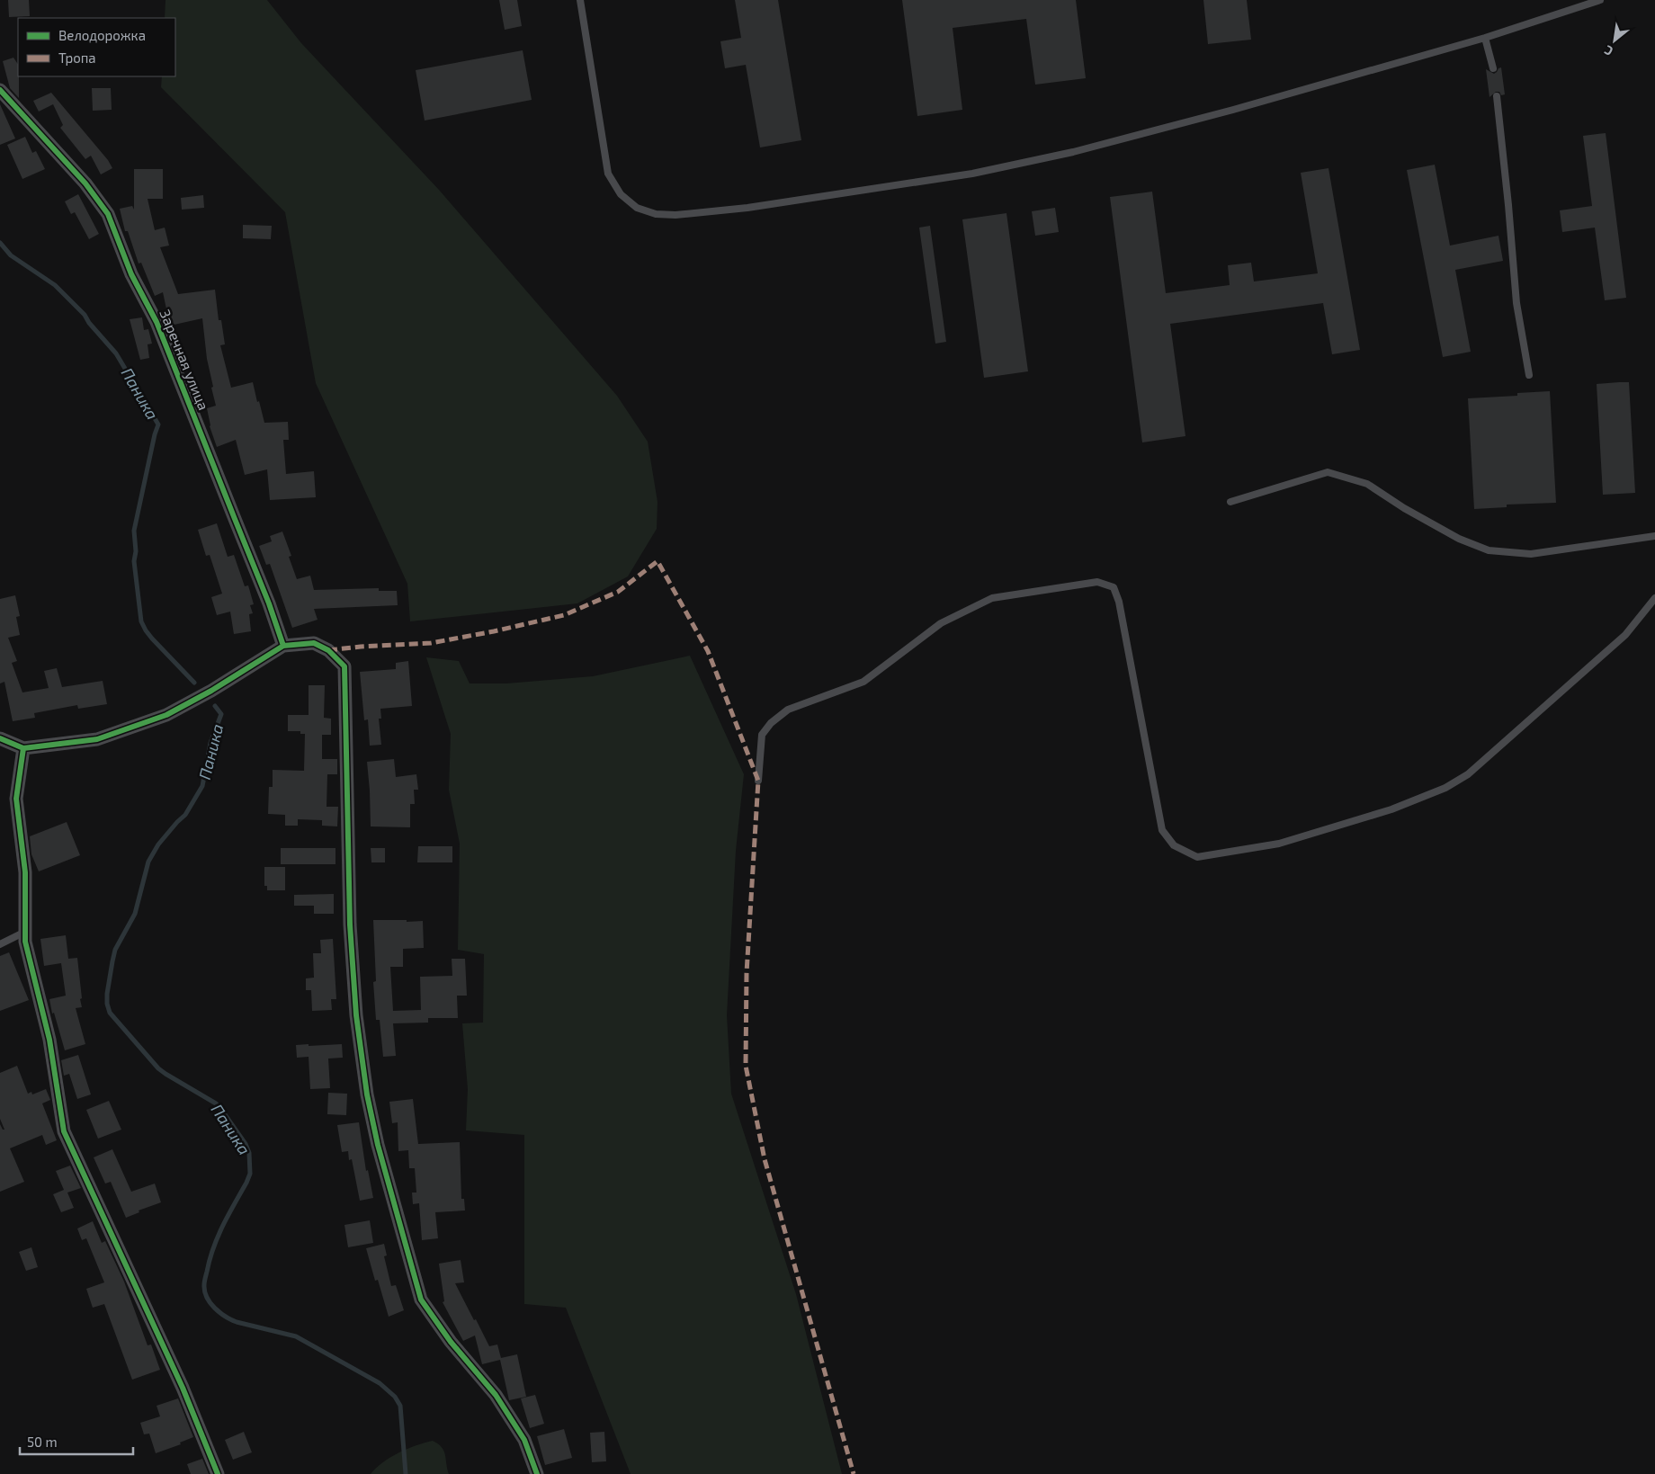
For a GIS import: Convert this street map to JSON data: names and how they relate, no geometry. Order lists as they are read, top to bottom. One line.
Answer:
{"streets":{"street":["Заречная улица"]},"water":["Паника"],"legend":["Велодорожка","Тропа"],"scale_bar":"50 m","north":"bottom left"}
